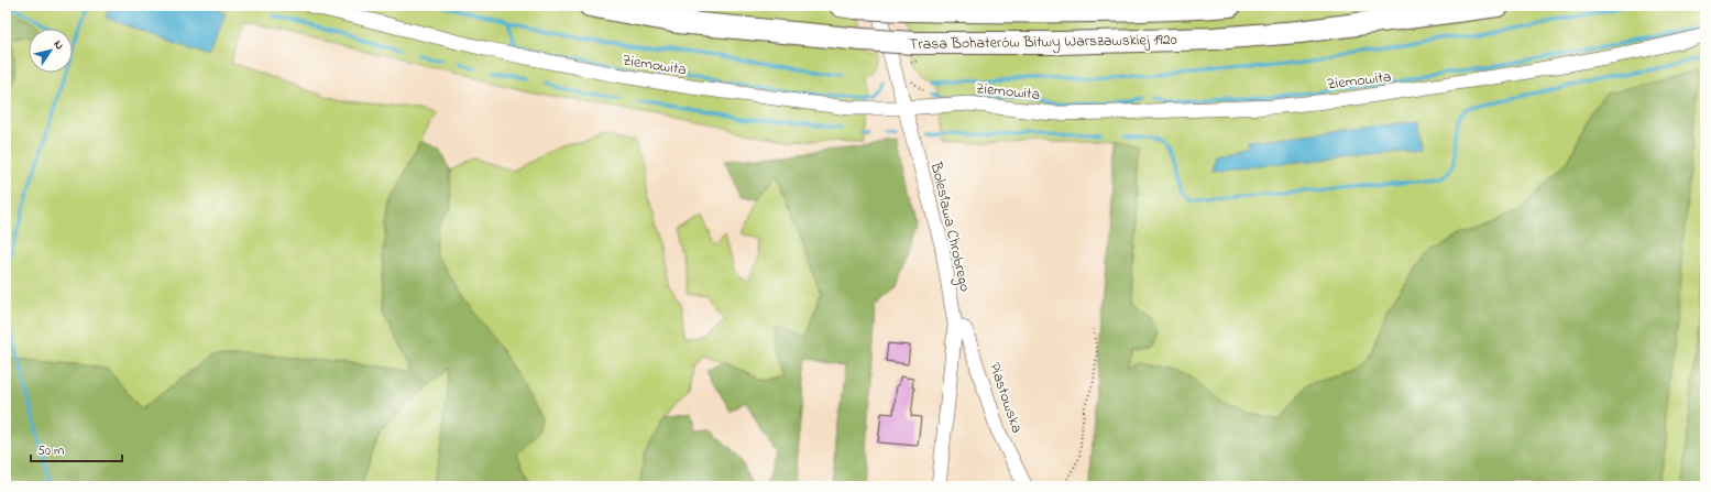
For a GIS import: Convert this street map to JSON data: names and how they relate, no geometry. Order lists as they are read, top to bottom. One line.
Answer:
{"streets":{"highway":["Trasa Bohaterów Bitwy Warszawskiej 1920"],"street":["Ziemowita","Bolesława Chrobrego","Piastowska"]},"crossings":[["Ziemowita","Bolesława Chrobrego"],["Bolesława Chrobrego","Piastowska"]],"scale_bar":"50 m","north":"top right"}
